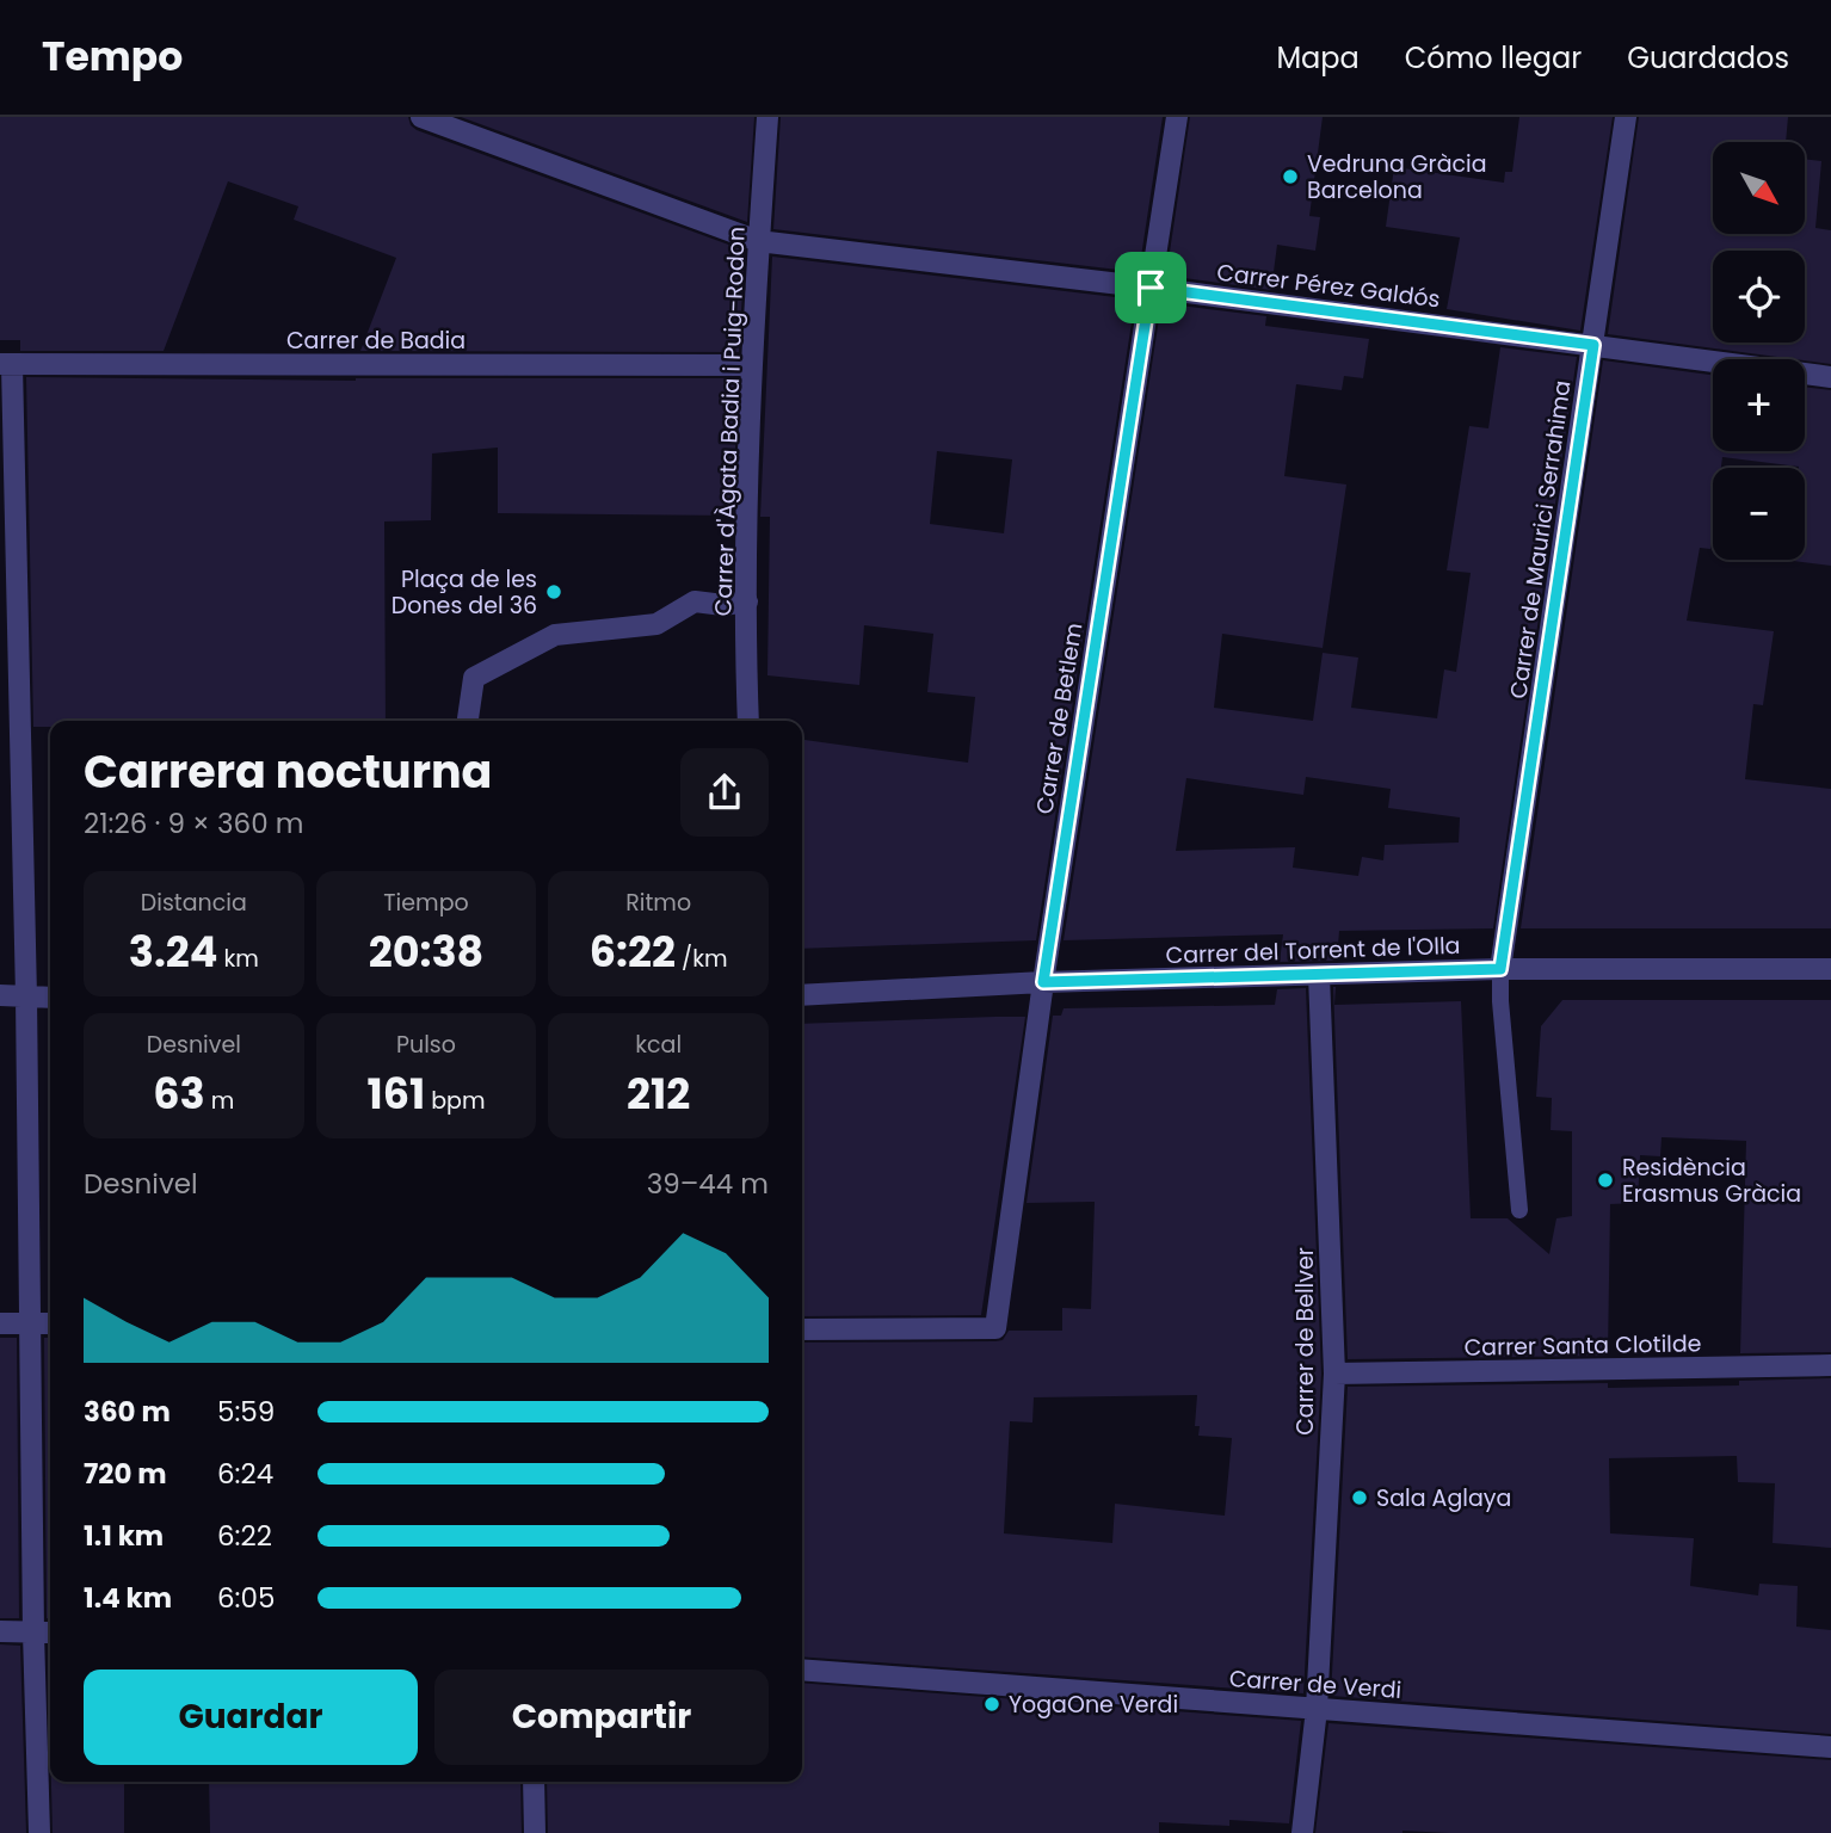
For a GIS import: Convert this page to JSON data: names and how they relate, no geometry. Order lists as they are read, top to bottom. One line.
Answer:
{"streets":{"street":["Carrer Pérez Galdós","Carrer de Badia","Carrer d'Àgata Badia i Puig-Rodon","Carrer de Maurici Serrahima","Carrer de Betlem","Carrer del Torrent de l'Olla","Carrer de Bellver","Carrer Santa Clotilde","Carrer de Verdi"]},"crossings":[["Carrer Pérez Galdós","Carrer d'Àgata Badia i Puig-Rodon"],["Carrer Pérez Galdós","Carrer de Maurici Serrahima"],["Carrer Pérez Galdós","Carrer de Betlem"],["Carrer de Badia","Carrer d'Àgata Badia i Puig-Rodon"],["Carrer de Maurici Serrahima","Carrer del Torrent de l'Olla"],["Carrer de Betlem","Carrer del Torrent de l'Olla"],["Carrer del Torrent de l'Olla","Carrer de Bellver"],["Carrer de Bellver","Carrer Santa Clotilde"],["Carrer de Bellver","Carrer de Verdi"]],"places":["Vedruna Gràcia Barcelona","Plaça de les Dones del 36","Residència Erasmus Gràcia","Sala Aglaya","YogaOne Verdi"],"north":"bottom right","page":{"header":"Tempo","nav":["Mapa","Cómo llegar","Guardados"],"map_buttons":["+","−"],"heading":["Carrera nocturna","21:26 · 9 × 360 m"],"stats":[["Distancia","3.24 km"],["Tiempo","20:38"],["Ritmo","6:22 /km"],["Desnivel","63 m"],["Pulso","161 bpm"],["kcal","212"]],"chart":["Desnivel","39–44 m"],"list":[{"name":"360 m","note":"5:59"},{"name":"720 m","note":"6:24"},{"name":"1.1 km","note":"6:22"},{"name":"1.4 km","note":"6:05"}],"buttons":["Guardar","Compartir"]}}
